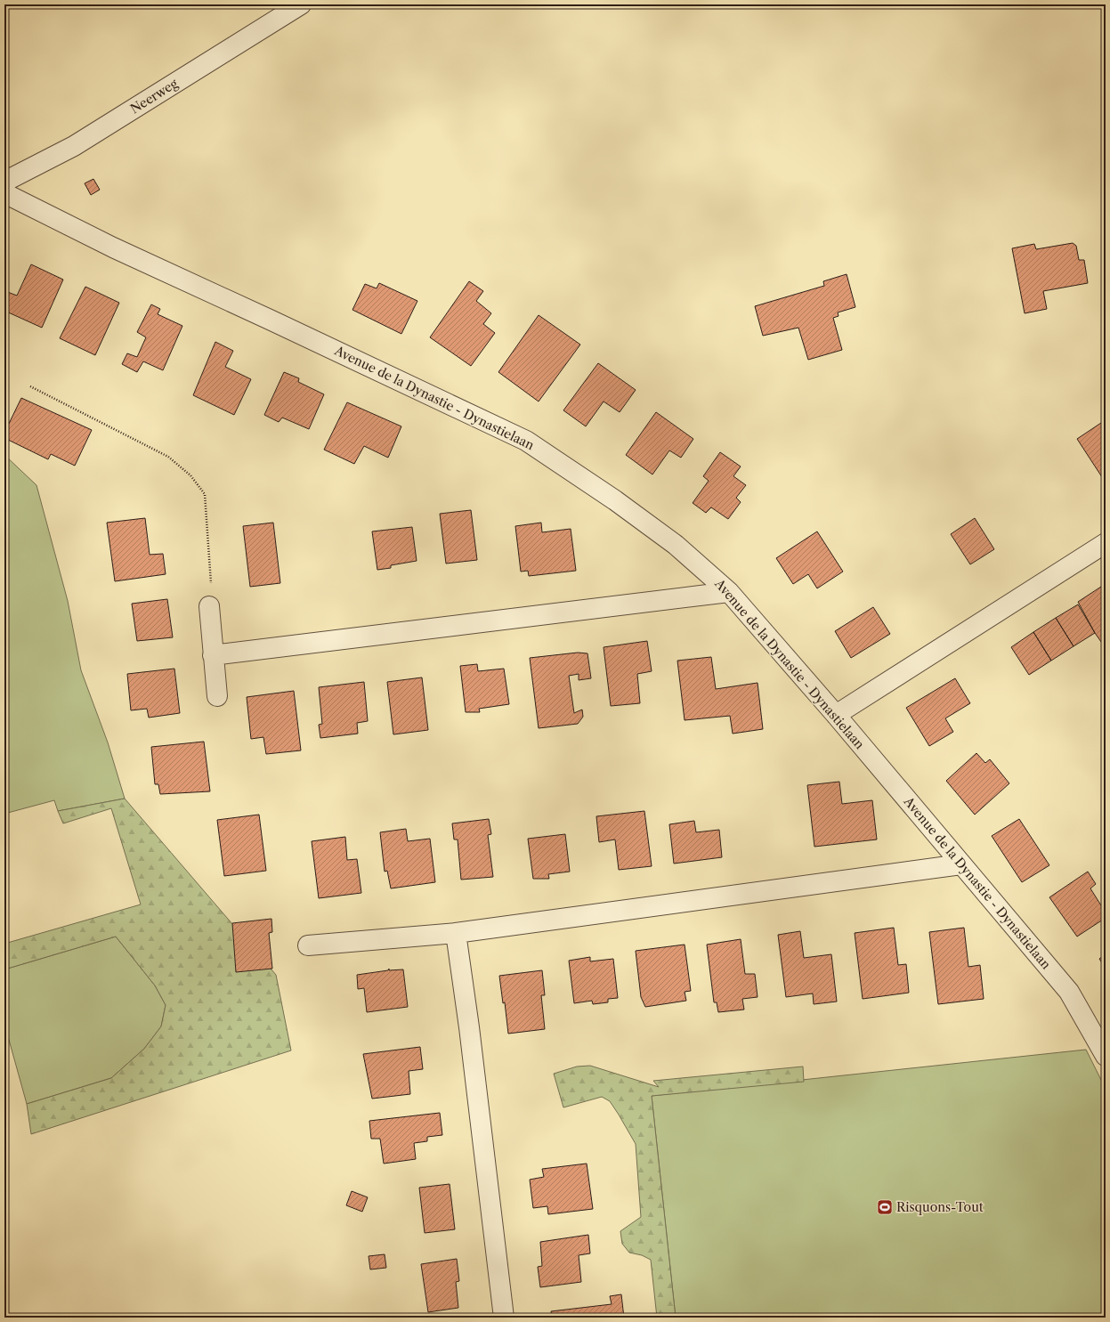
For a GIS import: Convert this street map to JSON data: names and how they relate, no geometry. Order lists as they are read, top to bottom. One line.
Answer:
{"streets":{"street":["Neerweg","Avenue de la Dynastie - Dynastielaan"]},"places":{"sports":["Risquons-Tout"]}}
